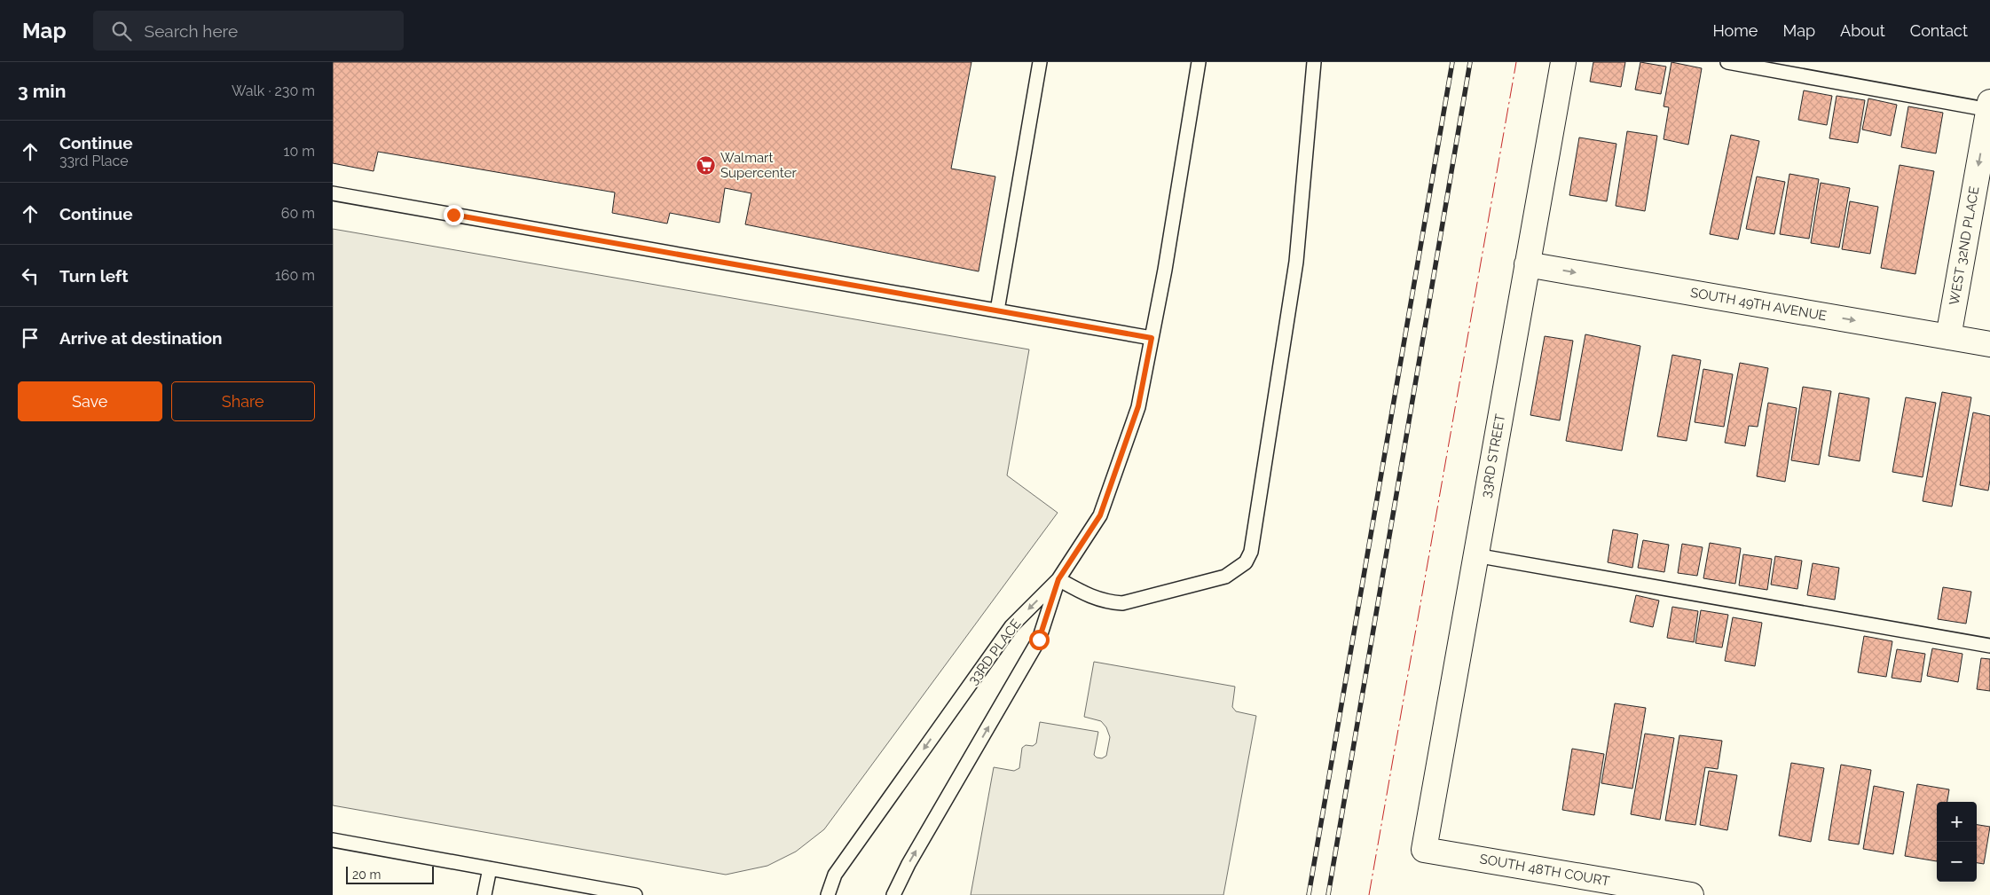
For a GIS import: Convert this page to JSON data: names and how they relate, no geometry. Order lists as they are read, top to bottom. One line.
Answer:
{"streets":{"street":["WEST 32ND PLACE","SOUTH 49TH AVENUE","33RD STREET","SOUTH 48TH COURT"],"lane":["33RD PLACE"]},"crossings":[["WEST 32ND PLACE","SOUTH 49TH AVENUE"],["SOUTH 49TH AVENUE","33RD STREET"],["33RD STREET","SOUTH 48TH COURT"]],"one_way":["WEST 32ND PLACE","SOUTH 49TH AVENUE"],"places":{"supermarket":["Walmart Supercenter"]},"scale_bar":"20 m","page":{"header":"Map","search":"Search here","nav":["Home","Map","About","Contact"],"heading":["3 min","Walk · 230 m"],"list":[["Continue","33rd Place","10 m"],["Continue","60 m"],["Turn left","160 m"],"Arrive at destination"],"buttons":["Save","Share"],"map_buttons":["+","−"],"scale":"20 m"}}
